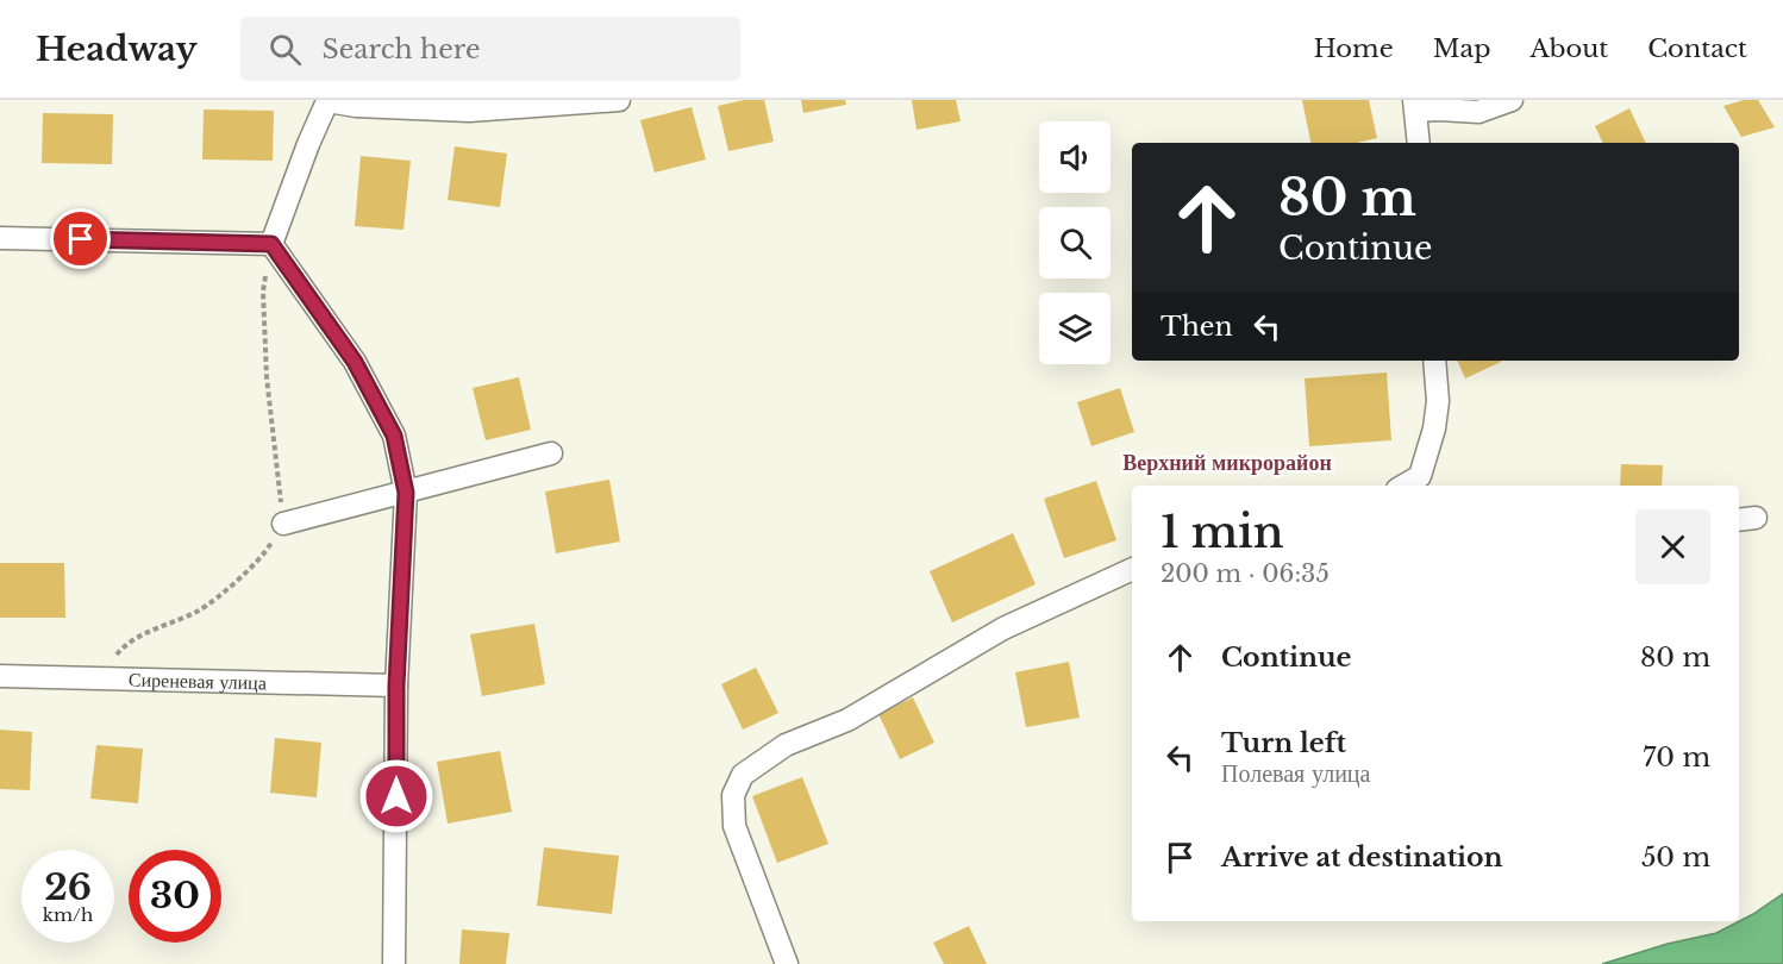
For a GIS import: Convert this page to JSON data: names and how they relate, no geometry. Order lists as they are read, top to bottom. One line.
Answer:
{"streets":{"street":["Сиреневая улица"]},"districts":["Верхний микрорайон"],"page":{"header":"Headway","search":"Search here","nav":["Home","Map","About","Contact"],"turn":["80 m","Continue"],"then":"Then","heading":["1 min","200 m · 06:35"],"list":[{"name":"Continue","value":"80 m"},{"name":"Turn left","note":"Полевая улица","value":"70 m"},{"name":"Arrive at destination","value":"50 m"}],"speed":"26 km/h","limit":"30"}}
